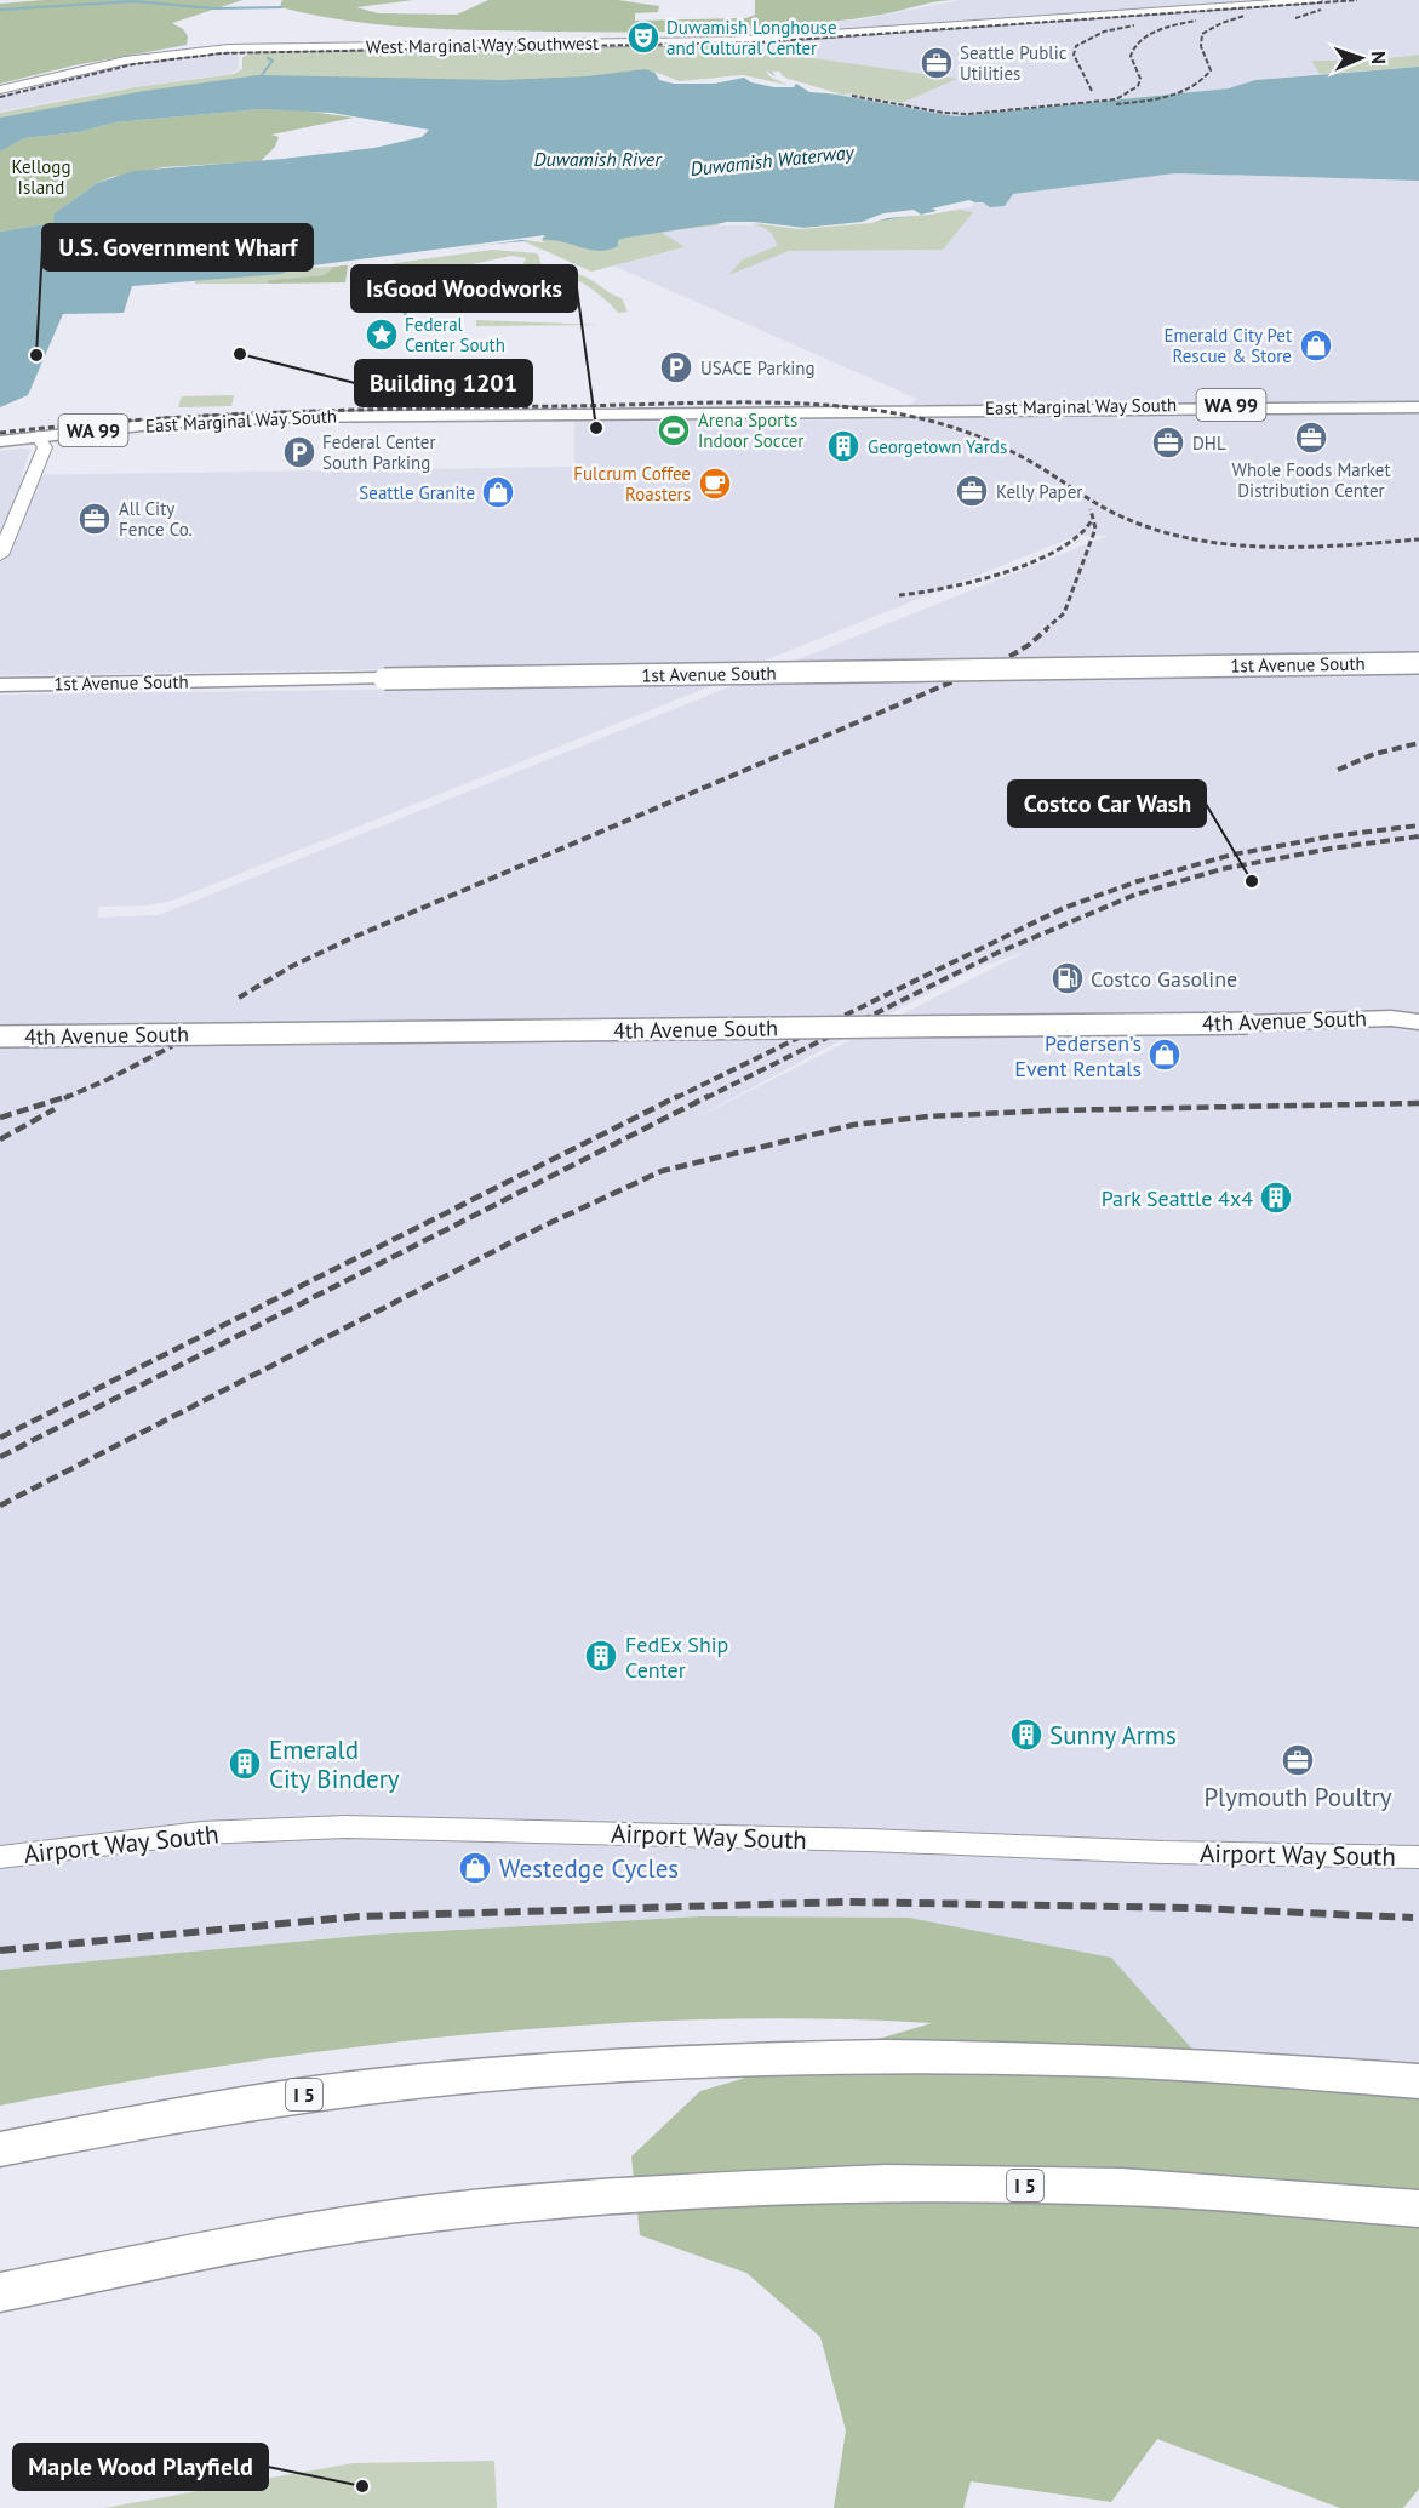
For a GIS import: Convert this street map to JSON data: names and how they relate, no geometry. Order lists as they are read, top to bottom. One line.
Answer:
{"streets":{"highway":["WA 99","East Marginal Way South","I 5"],"main road":["West Marginal Way Southwest","1st Avenue South","4th Avenue South","Airport Way South"]},"water":["Duwamish River","Duwamish Waterway"],"parks":["Kellogg Island"],"places":{"theatre":["Duwamish Longhouse and Cultural Center"],"office":["Seattle Public Utilities","Whole Foods Market Distribution Center","DHL","Kelly Paper","All City Fence Co.","Plymouth Poultry"],"place":["Federal Center South"],"shop":["Emerald City Pet Rescue & Store","Seattle Granite","Pedersen’s Event Rentals","Westedge Cycles"],"other":["Building 1201","U.S. Government Wharf","IsGood Woodworks","Costco Car Wash","Maple Wood Playfield"],"parking":["USACE Parking","Federal Center South Parking"],"sports":["Arena Sports Indoor Soccer"],"building":["Georgetown Yards","Park Seattle 4x4","FedEx Ship Center","Sunny Arms","Emerald City Bindery"],"cafe":["Fulcrum Coffee Roasters"],"fuel station":["Costco Gasoline"]},"north":"right"}
